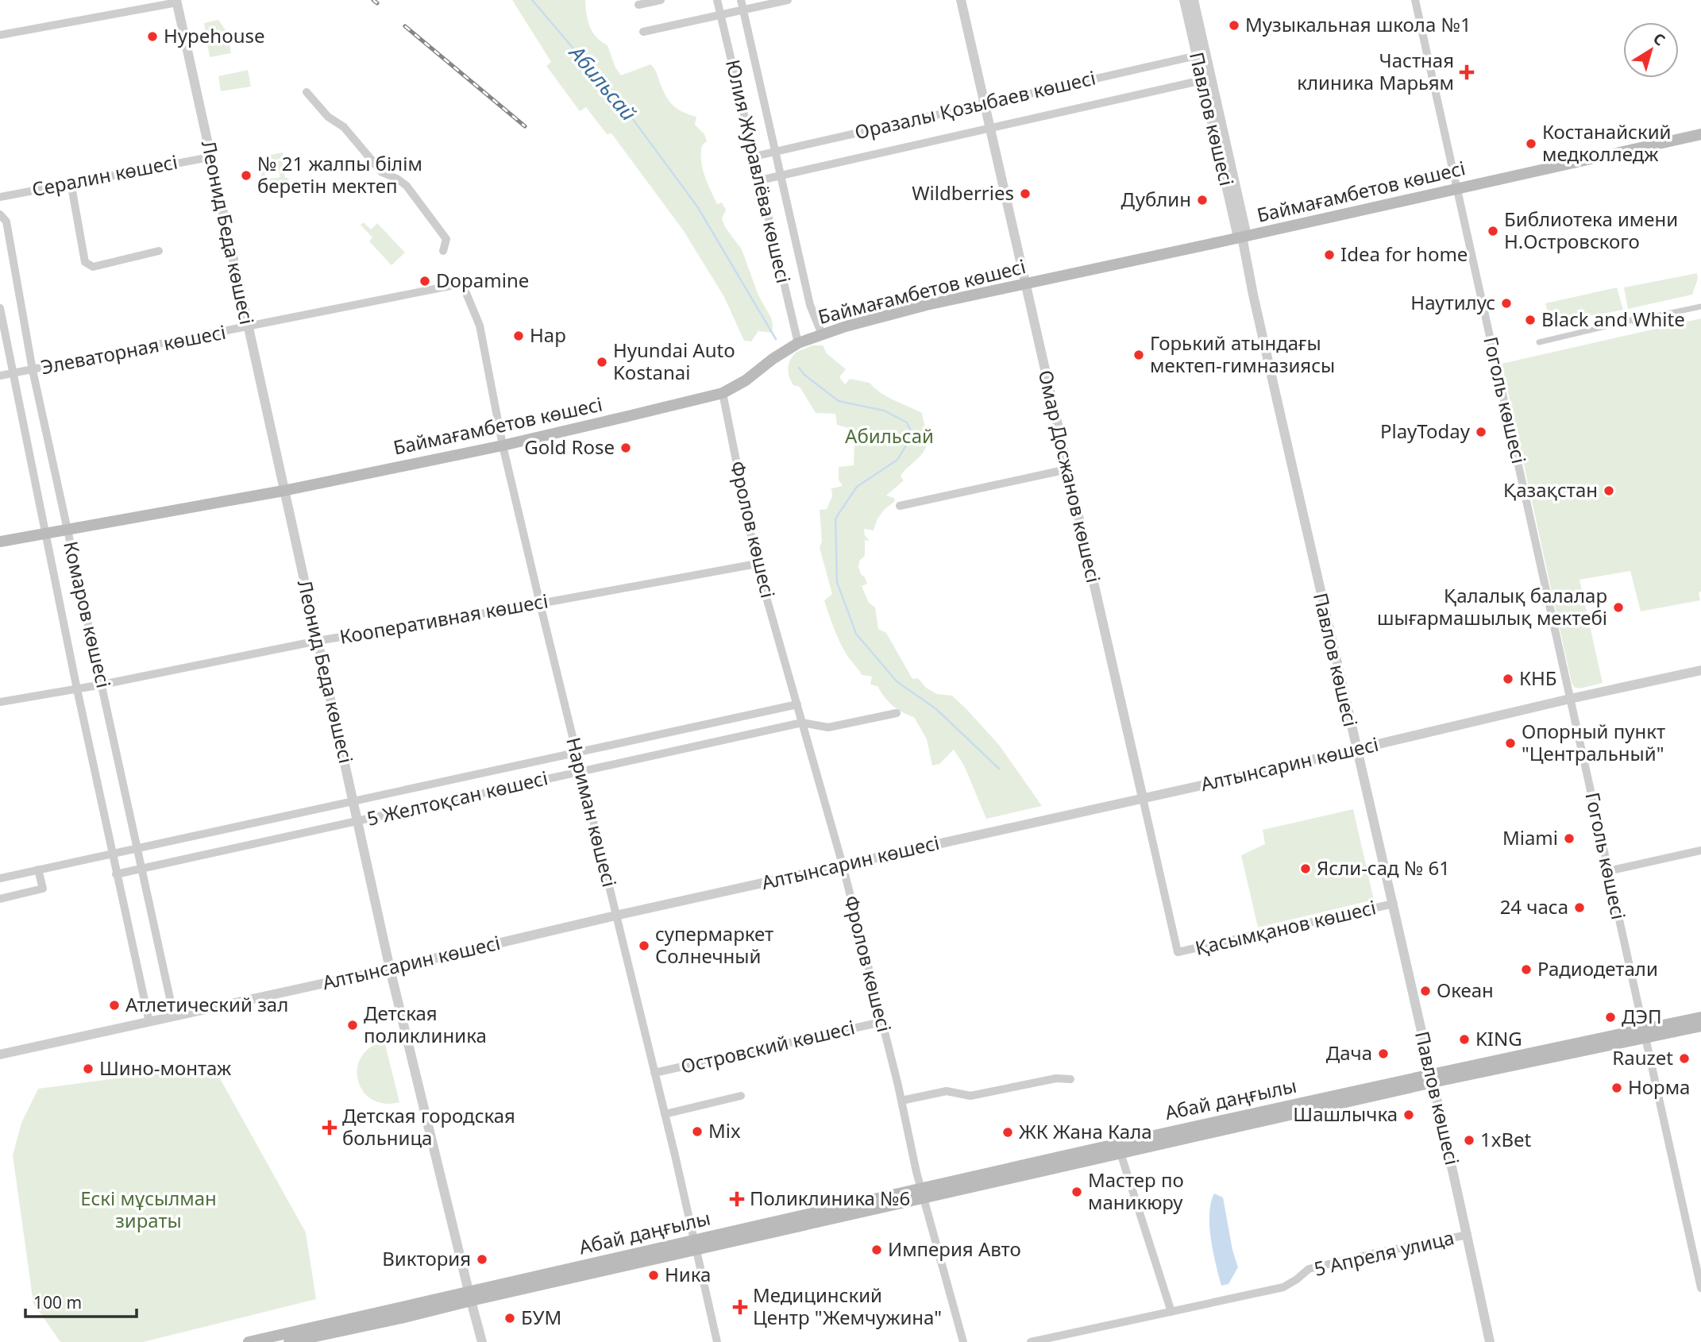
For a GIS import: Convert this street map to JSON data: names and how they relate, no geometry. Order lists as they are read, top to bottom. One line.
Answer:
{"streets":{"main road":["Баймағамбетов көшесі","Абай даңғылы"],"street":["Оразалы Қозыбаев көшесі","Павлов көшесі","Юлия Журавлёва көшесі","Сералин көшесі","Леонид Беда көшесі","Элеваторная көшесі","Гоголь көшесі","Омар Досжанов көшесі","Фролов көшесі","Комаров көшесі","Кооперативная көшесі","Алтынсарин көшесі","5 Желтоқсан көшесі","Нариман көшесі","Қасымқанов көшесі","Островский көшесі","5 Апреля улица"]},"crossings":[["Оразалы Қозыбаев көшесі","Павлов көшесі"],["Оразалы Қозыбаев көшесі","Юлия Журавлёва көшесі"],["Оразалы Қозыбаев көшесі","Омар Досжанов көшесі"],["Павлов көшесі","Баймағамбетов көшесі"],["Павлов көшесі","Алтынсарин көшесі"],["Павлов көшесі","Қасымқанов көшесі"],["Павлов көшесі","Абай даңғылы"],["Павлов көшесі","5 Апреля улица"],["Юлия Журавлёва көшесі","Баймағамбетов көшесі"],["Сералин көшесі","Леонид Беда көшесі"],["Баймағамбетов көшесі","Леонид Беда көшесі"],["Баймағамбетов көшесі","Гоголь көшесі"],["Баймағамбетов көшесі","Омар Досжанов көшесі"],["Баймағамбетов көшесі","Фролов көшесі"],["Баймағамбетов көшесі","Комаров көшесі"],["Баймағамбетов көшесі","Нариман көшесі"],["Леонид Беда көшесі","Элеваторная көшесі"],["Леонид Беда көшесі","Кооперативная көшесі"],["Леонид Беда көшесі","Алтынсарин көшесі"],["Леонид Беда көшесі","5 Желтоқсан көшесі"],["Леонид Беда көшесі","Абай даңғылы"],["Элеваторная көшесі","Комаров көшесі"],["Элеваторная көшесі","Нариман көшесі"],["Гоголь көшесі","Алтынсарин көшесі"],["Гоголь көшесі","Абай даңғылы"],["Омар Досжанов көшесі","Алтынсарин көшесі"],["Омар Досжанов көшесі","Қасымқанов көшесі"],["Фролов көшесі","Кооперативная көшесі"],["Фролов көшесі","Алтынсарин көшесі"],["Фролов көшесі","5 Желтоқсан көшесі"],["Фролов көшесі","Островский көшесі"],["Фролов көшесі","Абай даңғылы"],["Комаров көшесі","Кооперативная көшесі"],["Комаров көшесі","Алтынсарин көшесі"],["Комаров көшесі","5 Желтоқсан көшесі"],["Кооперативная көшесі","Нариман көшесі"],["Алтынсарин көшесі","Нариман көшесі"],["5 Желтоқсан көшесі","Нариман көшесі"],["Нариман көшесі","Островский көшесі"],["Нариман көшесі","Абай даңғылы"]],"water":["Абильсай"],"parks":["Абильсай","Ескі мұсылман зираты"],"places":{"other":["Музыкальная школа №1","Hypehouse","Костанайский медколледж","№ 21 жалпы білім беретін мектеп","Wildberries","Дублин","Библиотека имени Н.Островского","Idea for home","Dopamine","Наутилус","Black and White","Нар","Горький атындағы мектеп-гимназиясы","Hyundai Auto Kostanai","PlayToday","Gold Rose","Қазақстан","Қалалық балалар шығармашылық мектебі","КНБ","Опорный пункт \"Центральный\"","Miami","Ясли-сад № 61","24 часа","супермаркет Солнечный","Радиодетали","Океан","Атлетический зал","ДЭП","Детская поликлиника","KING","Дача","Rauzet","Шино-монтаж","Норма","Шашлычка","Mix","ЖК Жана Кала","1xBet","Мастер по маникюру","Империя Авто","Виктория","Ника","БУМ"],"health":["Частная клиника Марьям","Детская городская больница","Поликлиника №6","Медицинский Центр \"Жемчужина\""]},"scale_bar":"100 m","north":"top right"}
